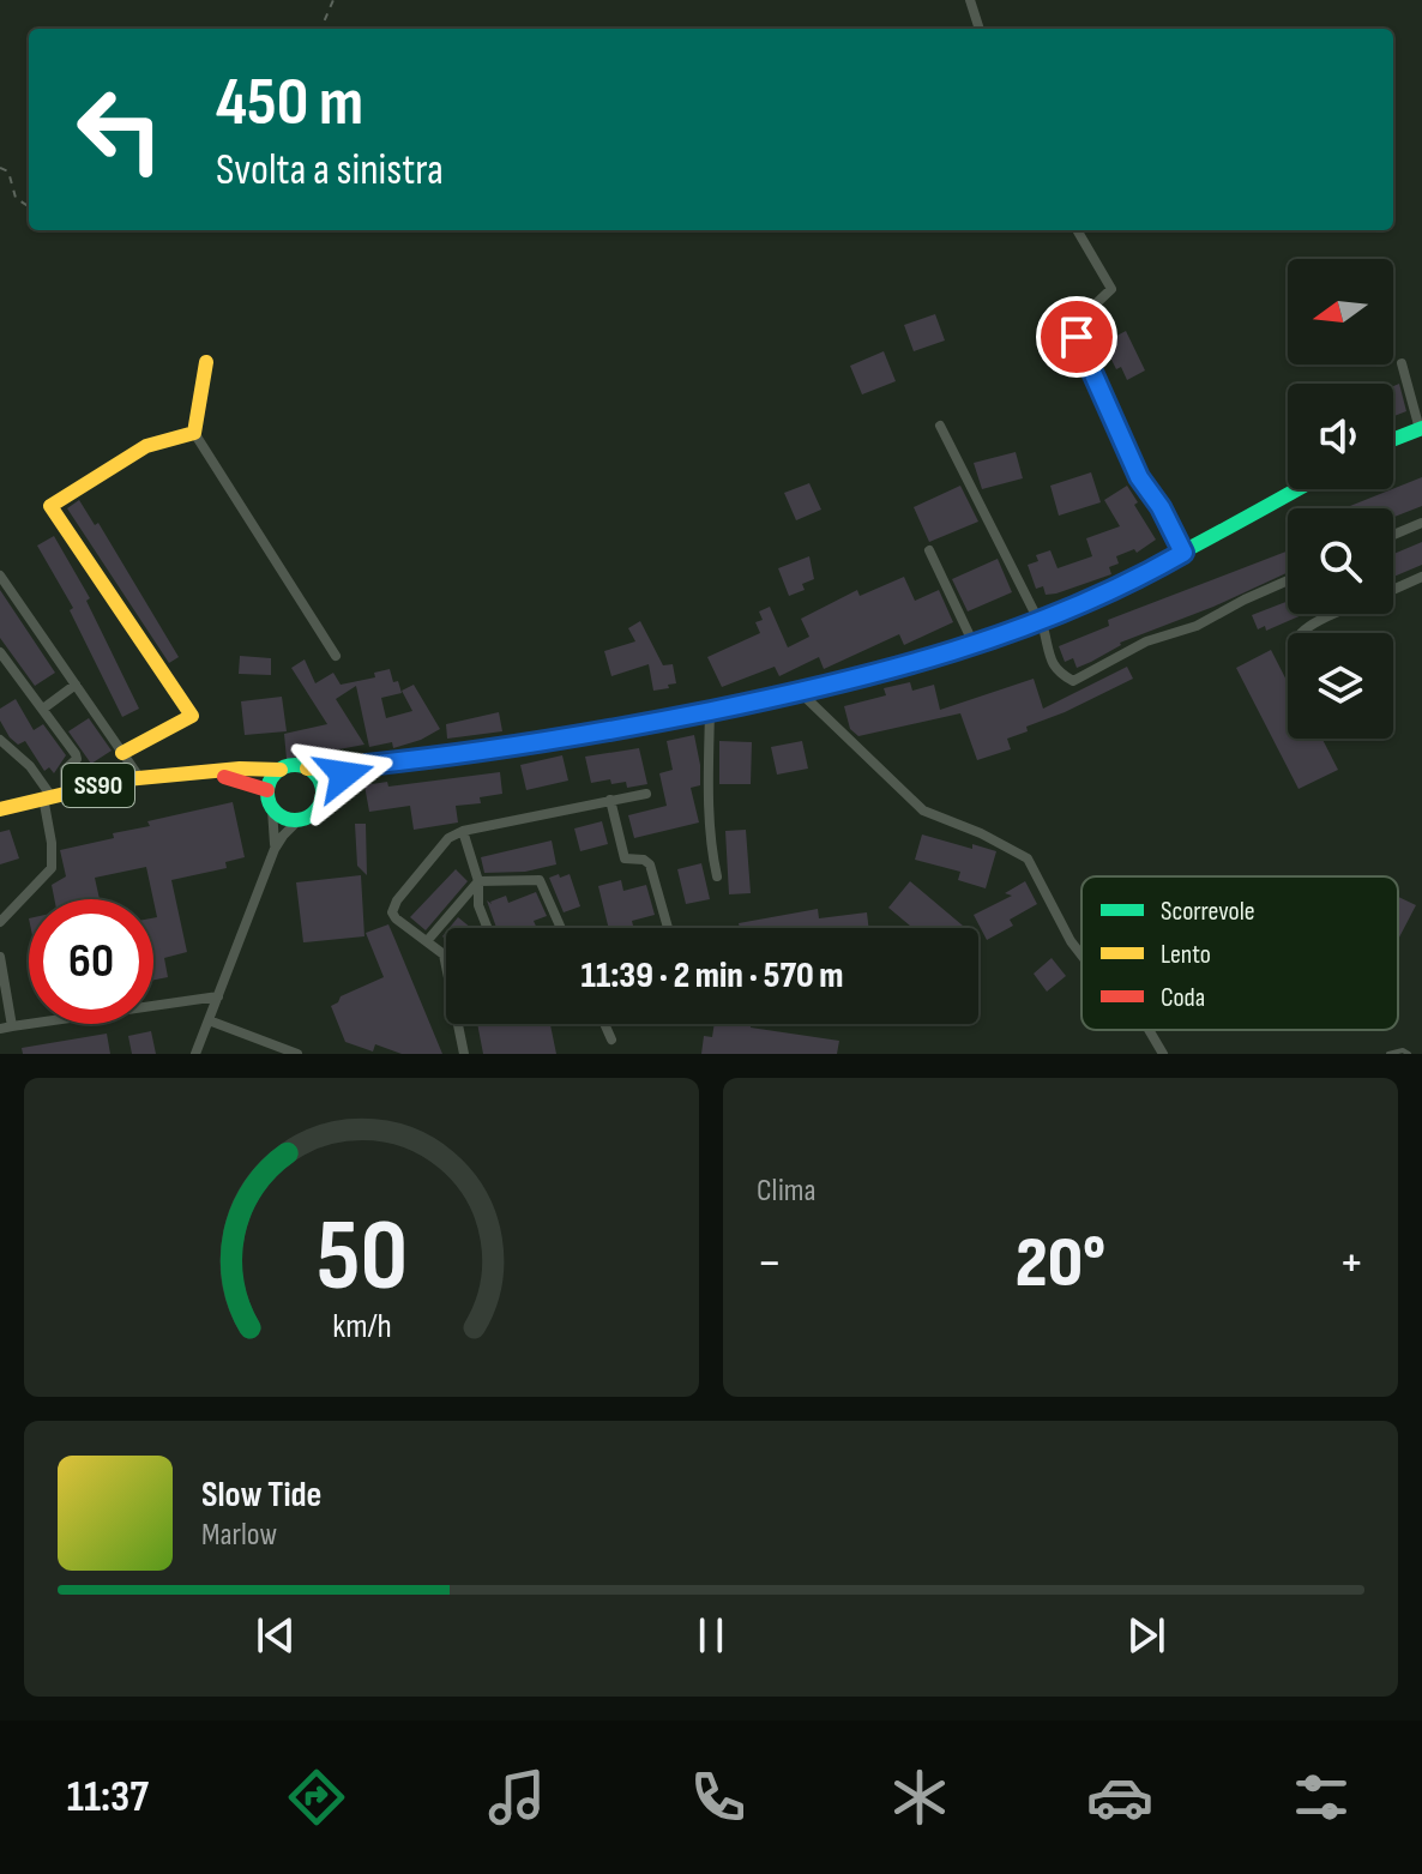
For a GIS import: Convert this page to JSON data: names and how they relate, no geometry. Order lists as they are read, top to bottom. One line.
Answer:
{"streets":{"main road":["SS90"]},"legend":["Scorrevole","Lento","Coda"],"north":"left","page":{"turn":["450 m","Svolta a sinistra"],"limit":"60","trip":"11:39 · 2 min · 570 m","tile":"Clima","heat":["−","20°","+"],"song":["Slow Tide","Marlow"],"tabs":"11:37","gauge":["50","km/h"]}}
